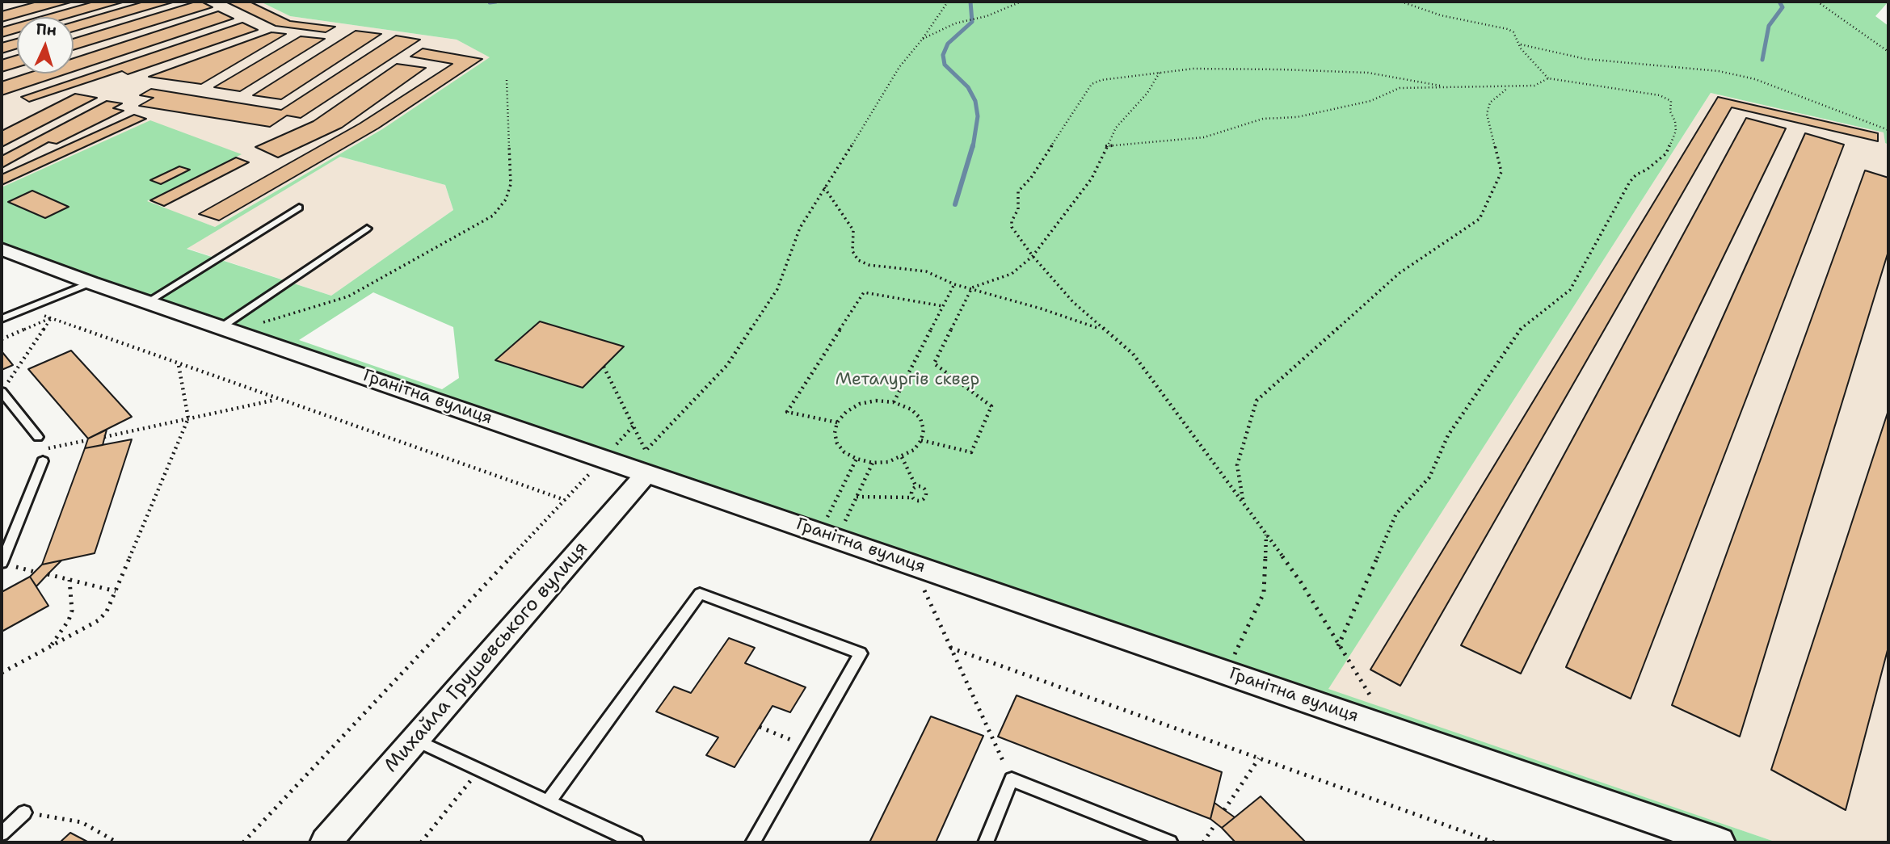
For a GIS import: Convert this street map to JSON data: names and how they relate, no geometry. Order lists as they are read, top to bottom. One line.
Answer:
{"streets":{"street":["Гранітна вулиця","Михайла Грушевського вулиця"]},"crossings":[["Гранітна вулиця","Михайла Грушевського вулиця"]],"parks":["Металургів сквер"],"north":"top"}
